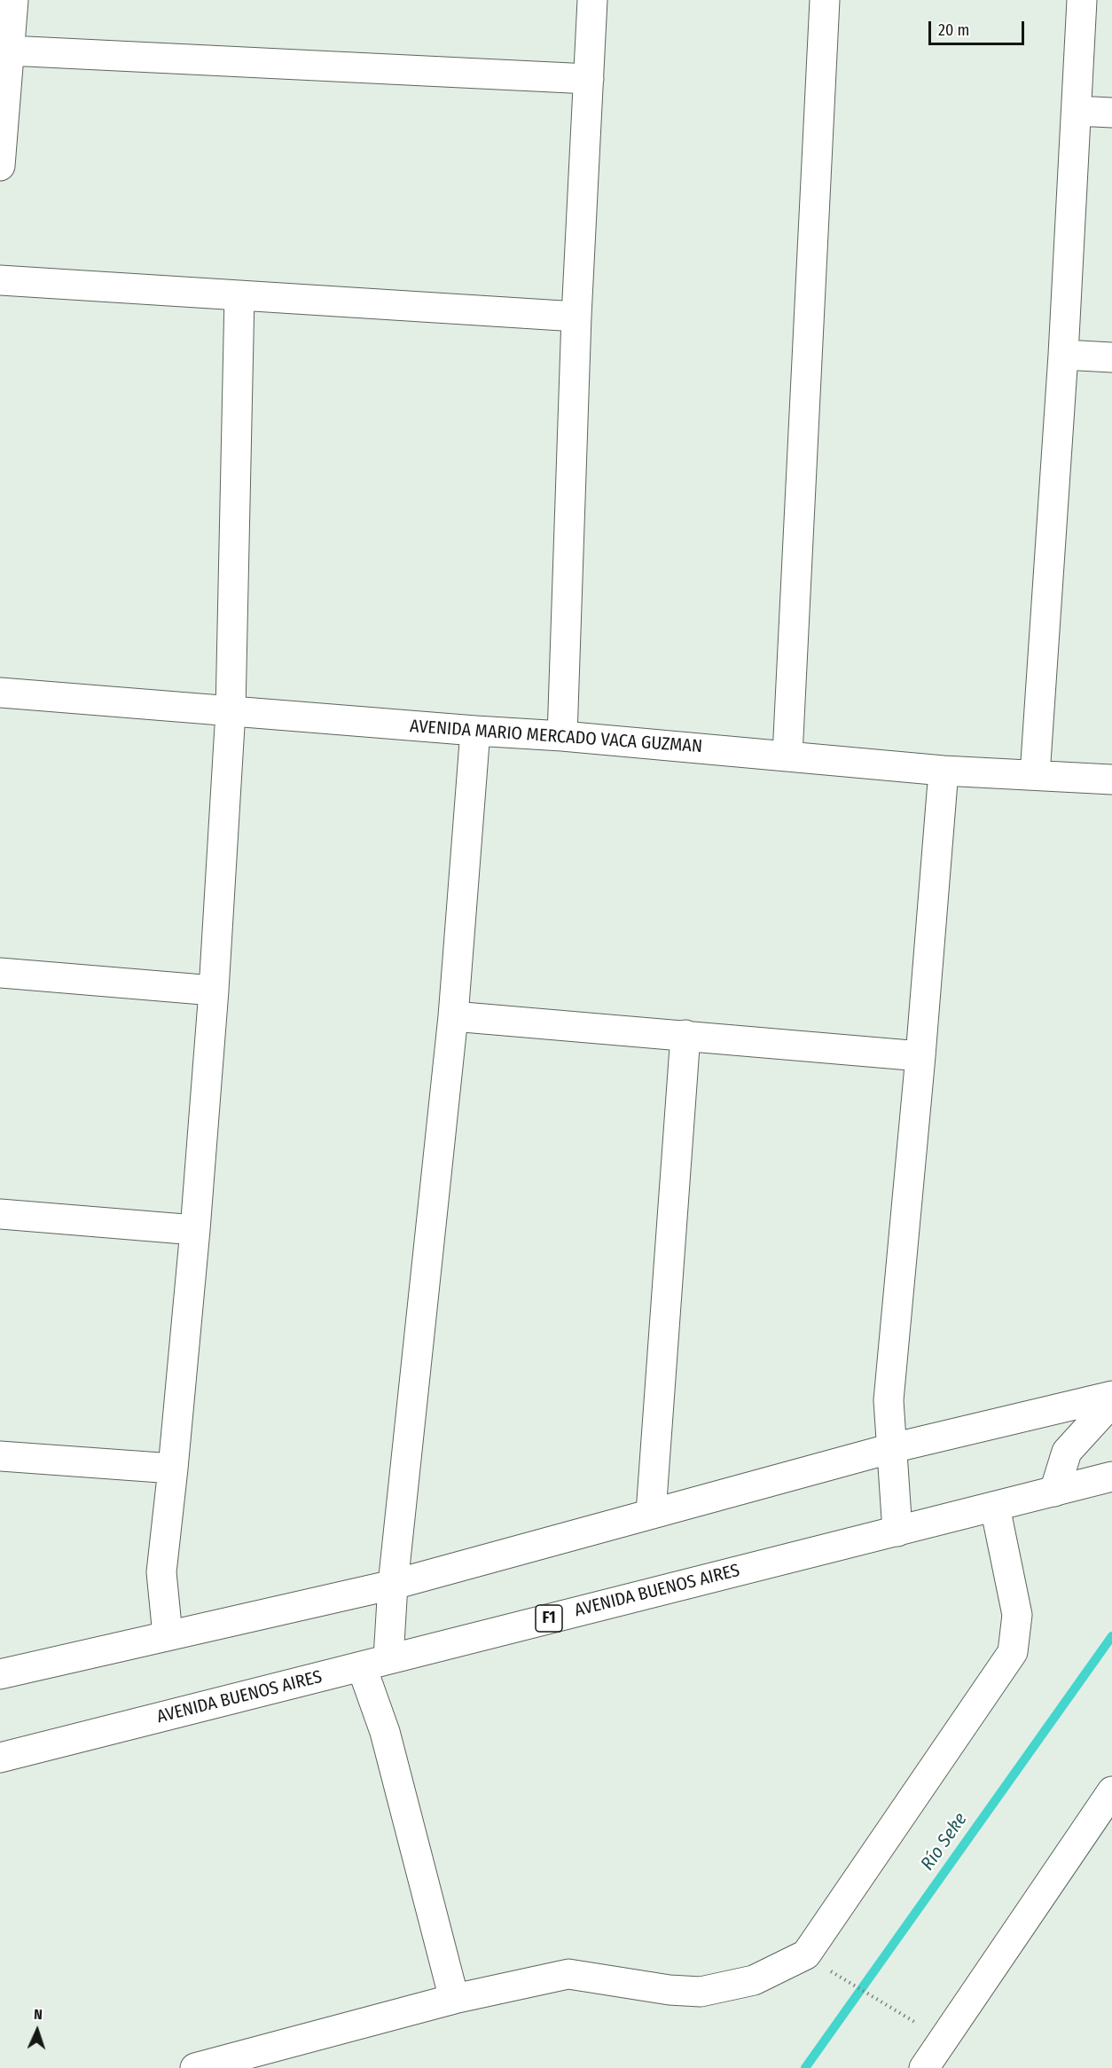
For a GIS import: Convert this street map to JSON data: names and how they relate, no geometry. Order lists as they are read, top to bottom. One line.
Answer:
{"streets":{"main road":["AVENIDA MARIO MERCADO VACA GUZMAN","AVENIDA BUENOS AIRES","F1"]},"water":["Río Seke"],"scale_bar":"20 m","north":"top"}
